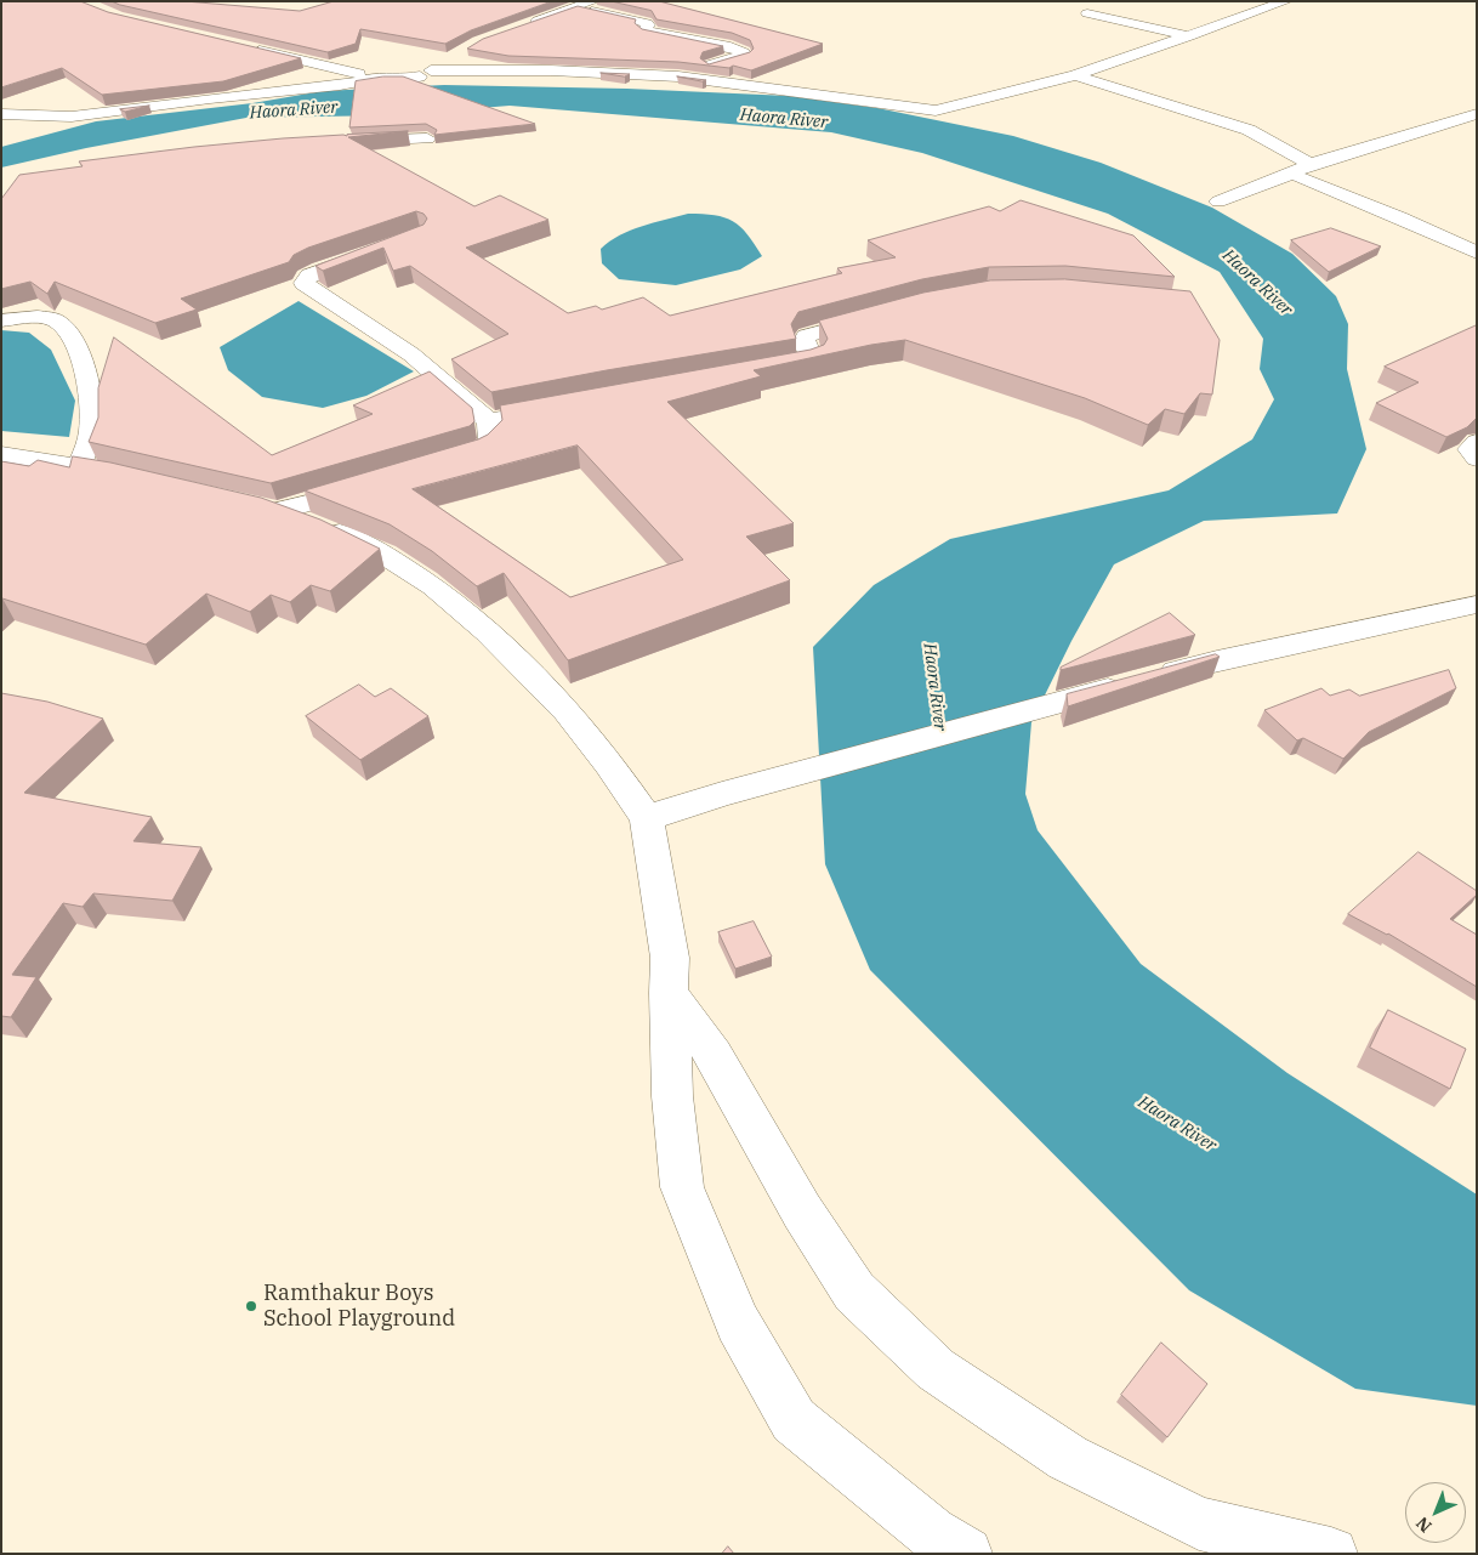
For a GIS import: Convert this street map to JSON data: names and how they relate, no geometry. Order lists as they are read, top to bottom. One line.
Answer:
{"water":["Haora River"],"places":["Ramthakur Boys School Playground"],"north":"bottom left"}
